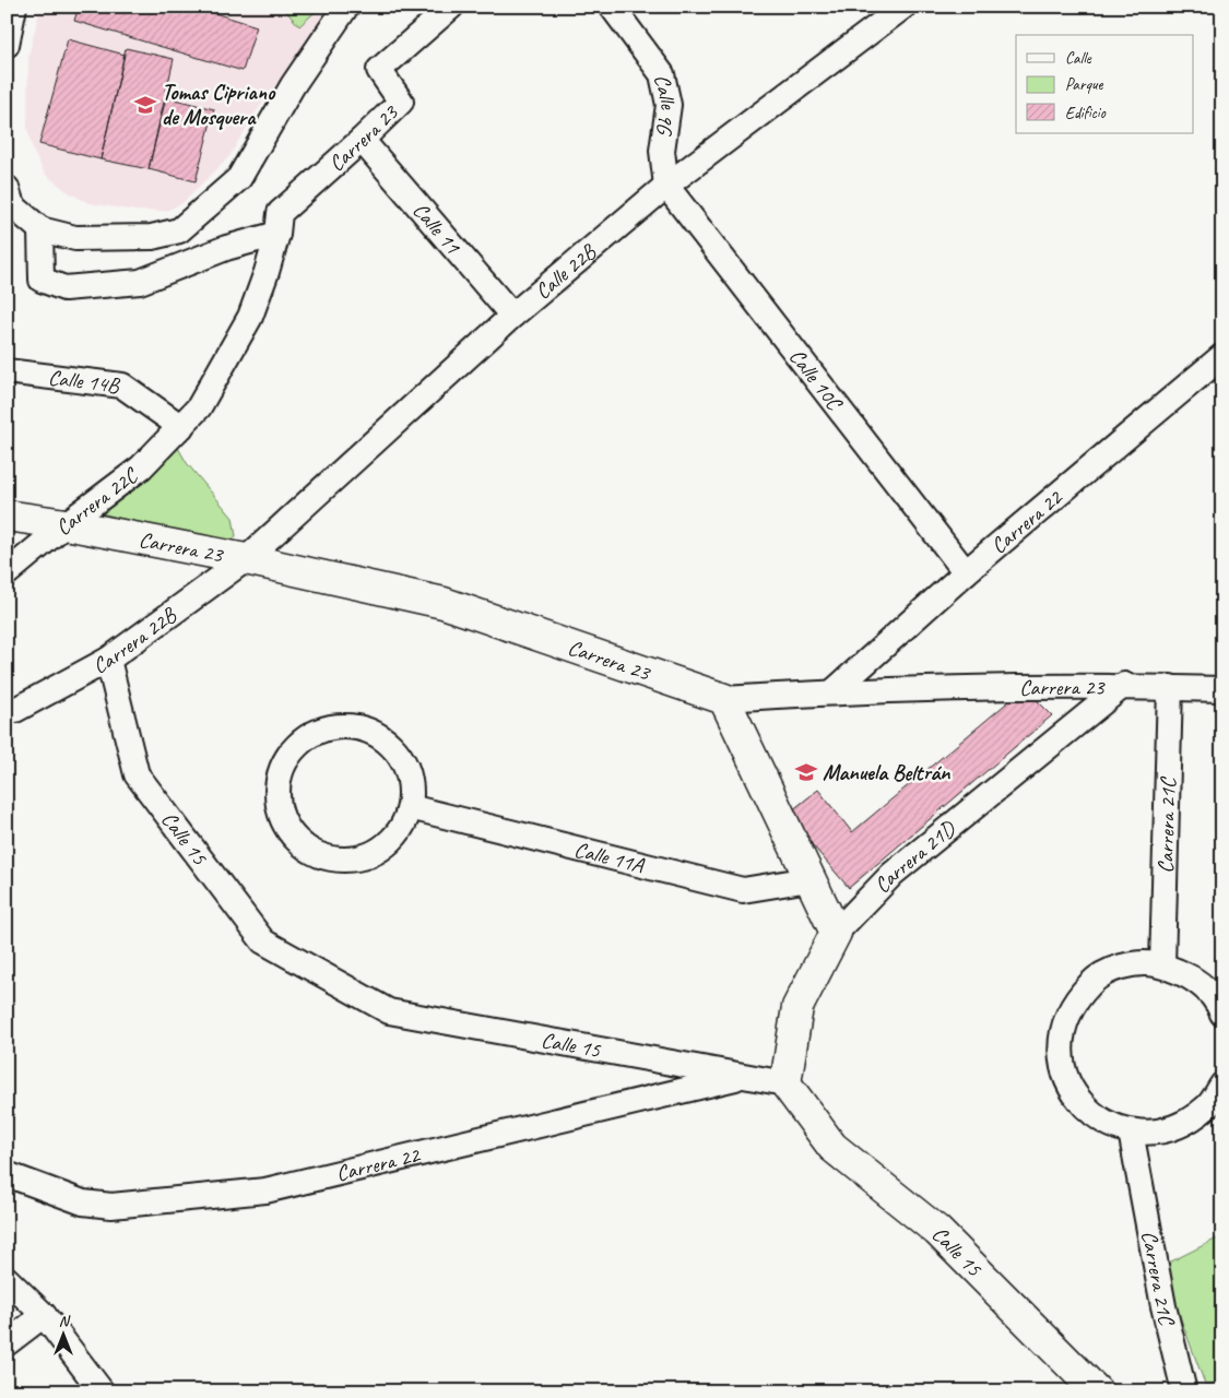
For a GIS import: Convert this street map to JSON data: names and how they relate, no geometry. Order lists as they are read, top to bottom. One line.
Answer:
{"streets":{"street":["Calle 9G","Carrera 23","Calle 11","Calle 22B","Calle 10C","Calle 14B","Carrera 22C","Carrera 22","Carrera 22B","Carrera 21C","Calle 15","Calle 11A","Carrera 21D"]},"crossings":[["Calle 9G","Calle 22B"],["Calle 9G","Calle 10C"],["Carrera 23","Calle 11"],["Carrera 23","Calle 22B"],["Carrera 23","Calle 14B"],["Carrera 23","Carrera 22C"],["Carrera 23","Carrera 22"],["Carrera 23","Carrera 22B"],["Carrera 23","Carrera 21C"],["Carrera 23","Carrera 21D"],["Calle 11","Calle 22B"],["Calle 22B","Calle 10C"],["Calle 22B","Carrera 22B"],["Calle 10C","Carrera 22"],["Calle 14B","Carrera 22C"],["Carrera 22","Calle 15"],["Carrera 22B","Calle 15"],["Calle 15","Carrera 21D"]],"places":{"school or university":["Tomas Cipriano de Mosquera","Manuela Beltrán"]},"legend":["Calle","Parque","Edificio"],"north":"top"}
